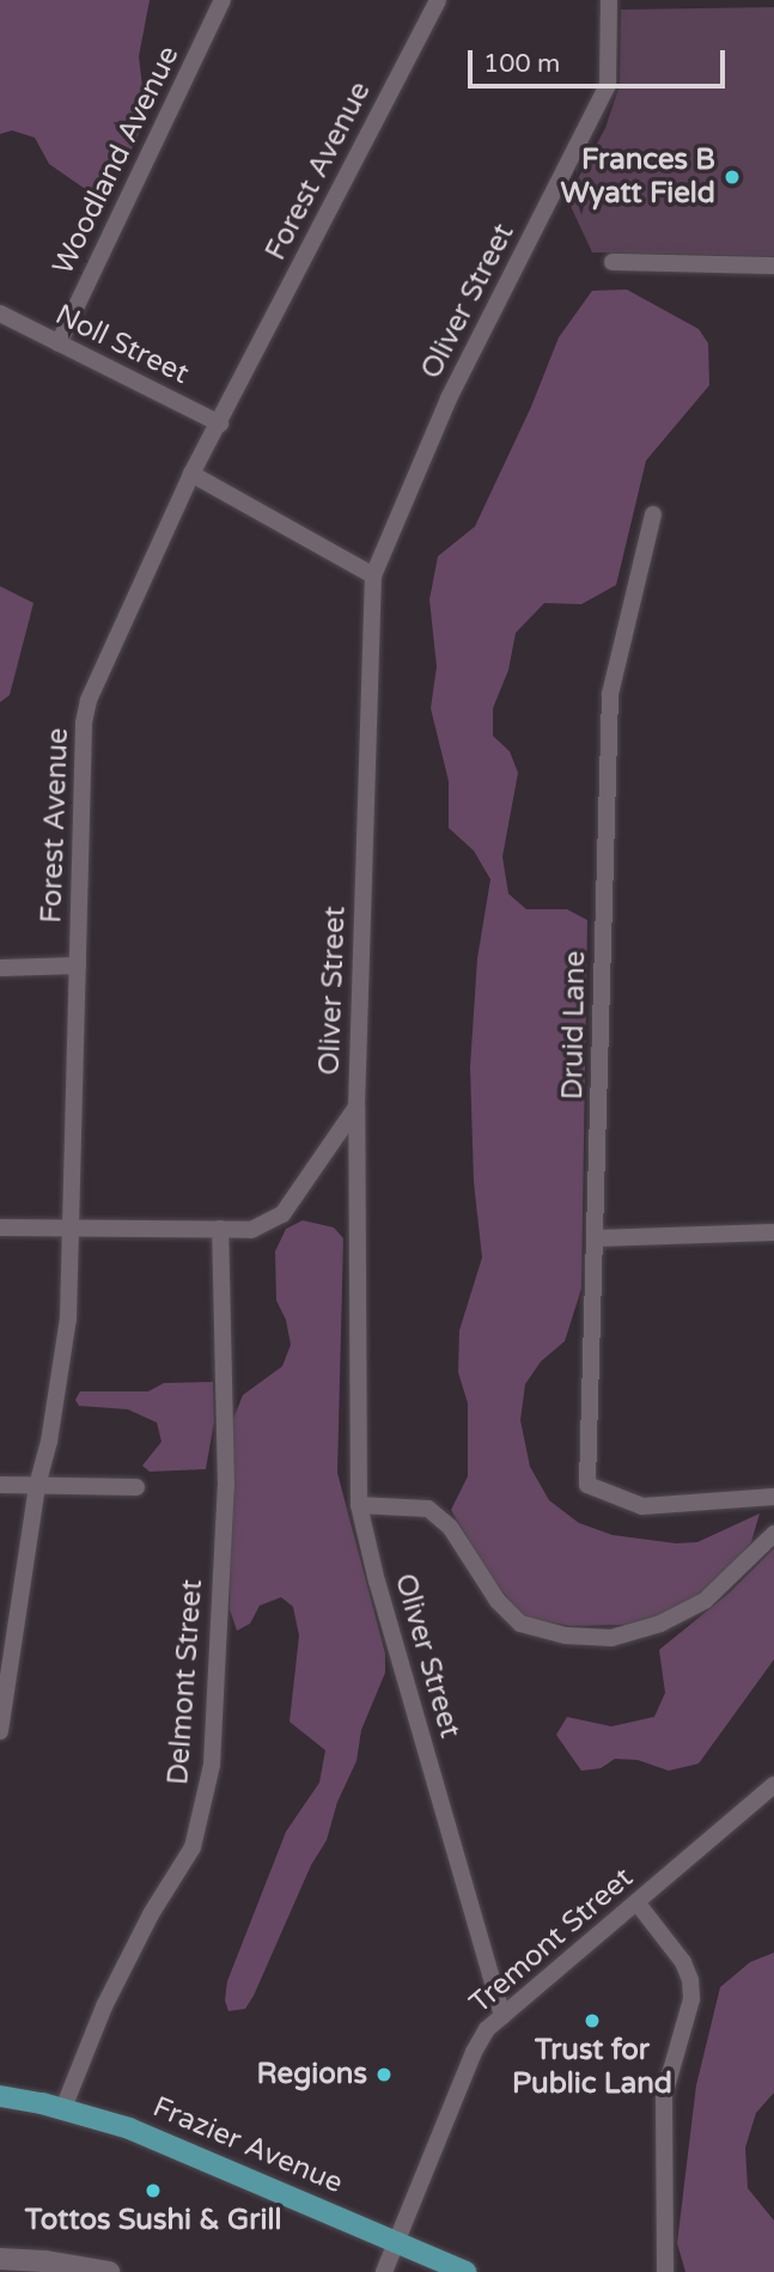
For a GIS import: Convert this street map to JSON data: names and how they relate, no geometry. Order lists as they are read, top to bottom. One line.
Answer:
{"streets":{"main road":["Frazier Avenue"],"street":["Woodland Avenue","Forest Avenue","Oliver Street","Noll Street","Druid Lane","Delmont Street","Tremont Street"]},"crossings":[["Woodland Avenue","Noll Street"],["Forest Avenue","Noll Street"],["Oliver Street","Tremont Street"],["Delmont Street","Frazier Avenue"],["Tremont Street","Frazier Avenue"]],"places":["Frances B Wyatt Field","Trust for Public Land","Regions","Tottos Sushi & Grill"],"scale_bar":"100 m"}
